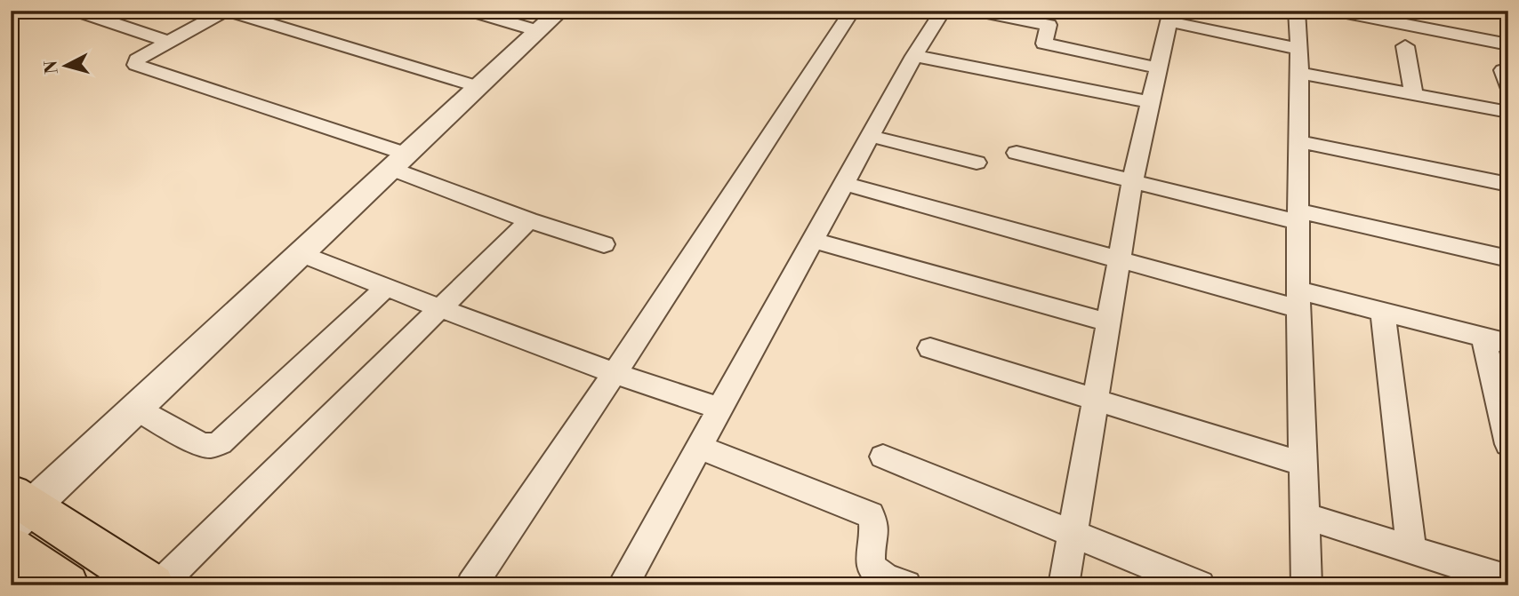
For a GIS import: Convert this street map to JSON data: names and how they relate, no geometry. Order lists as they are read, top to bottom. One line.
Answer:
{"north":"left"}
